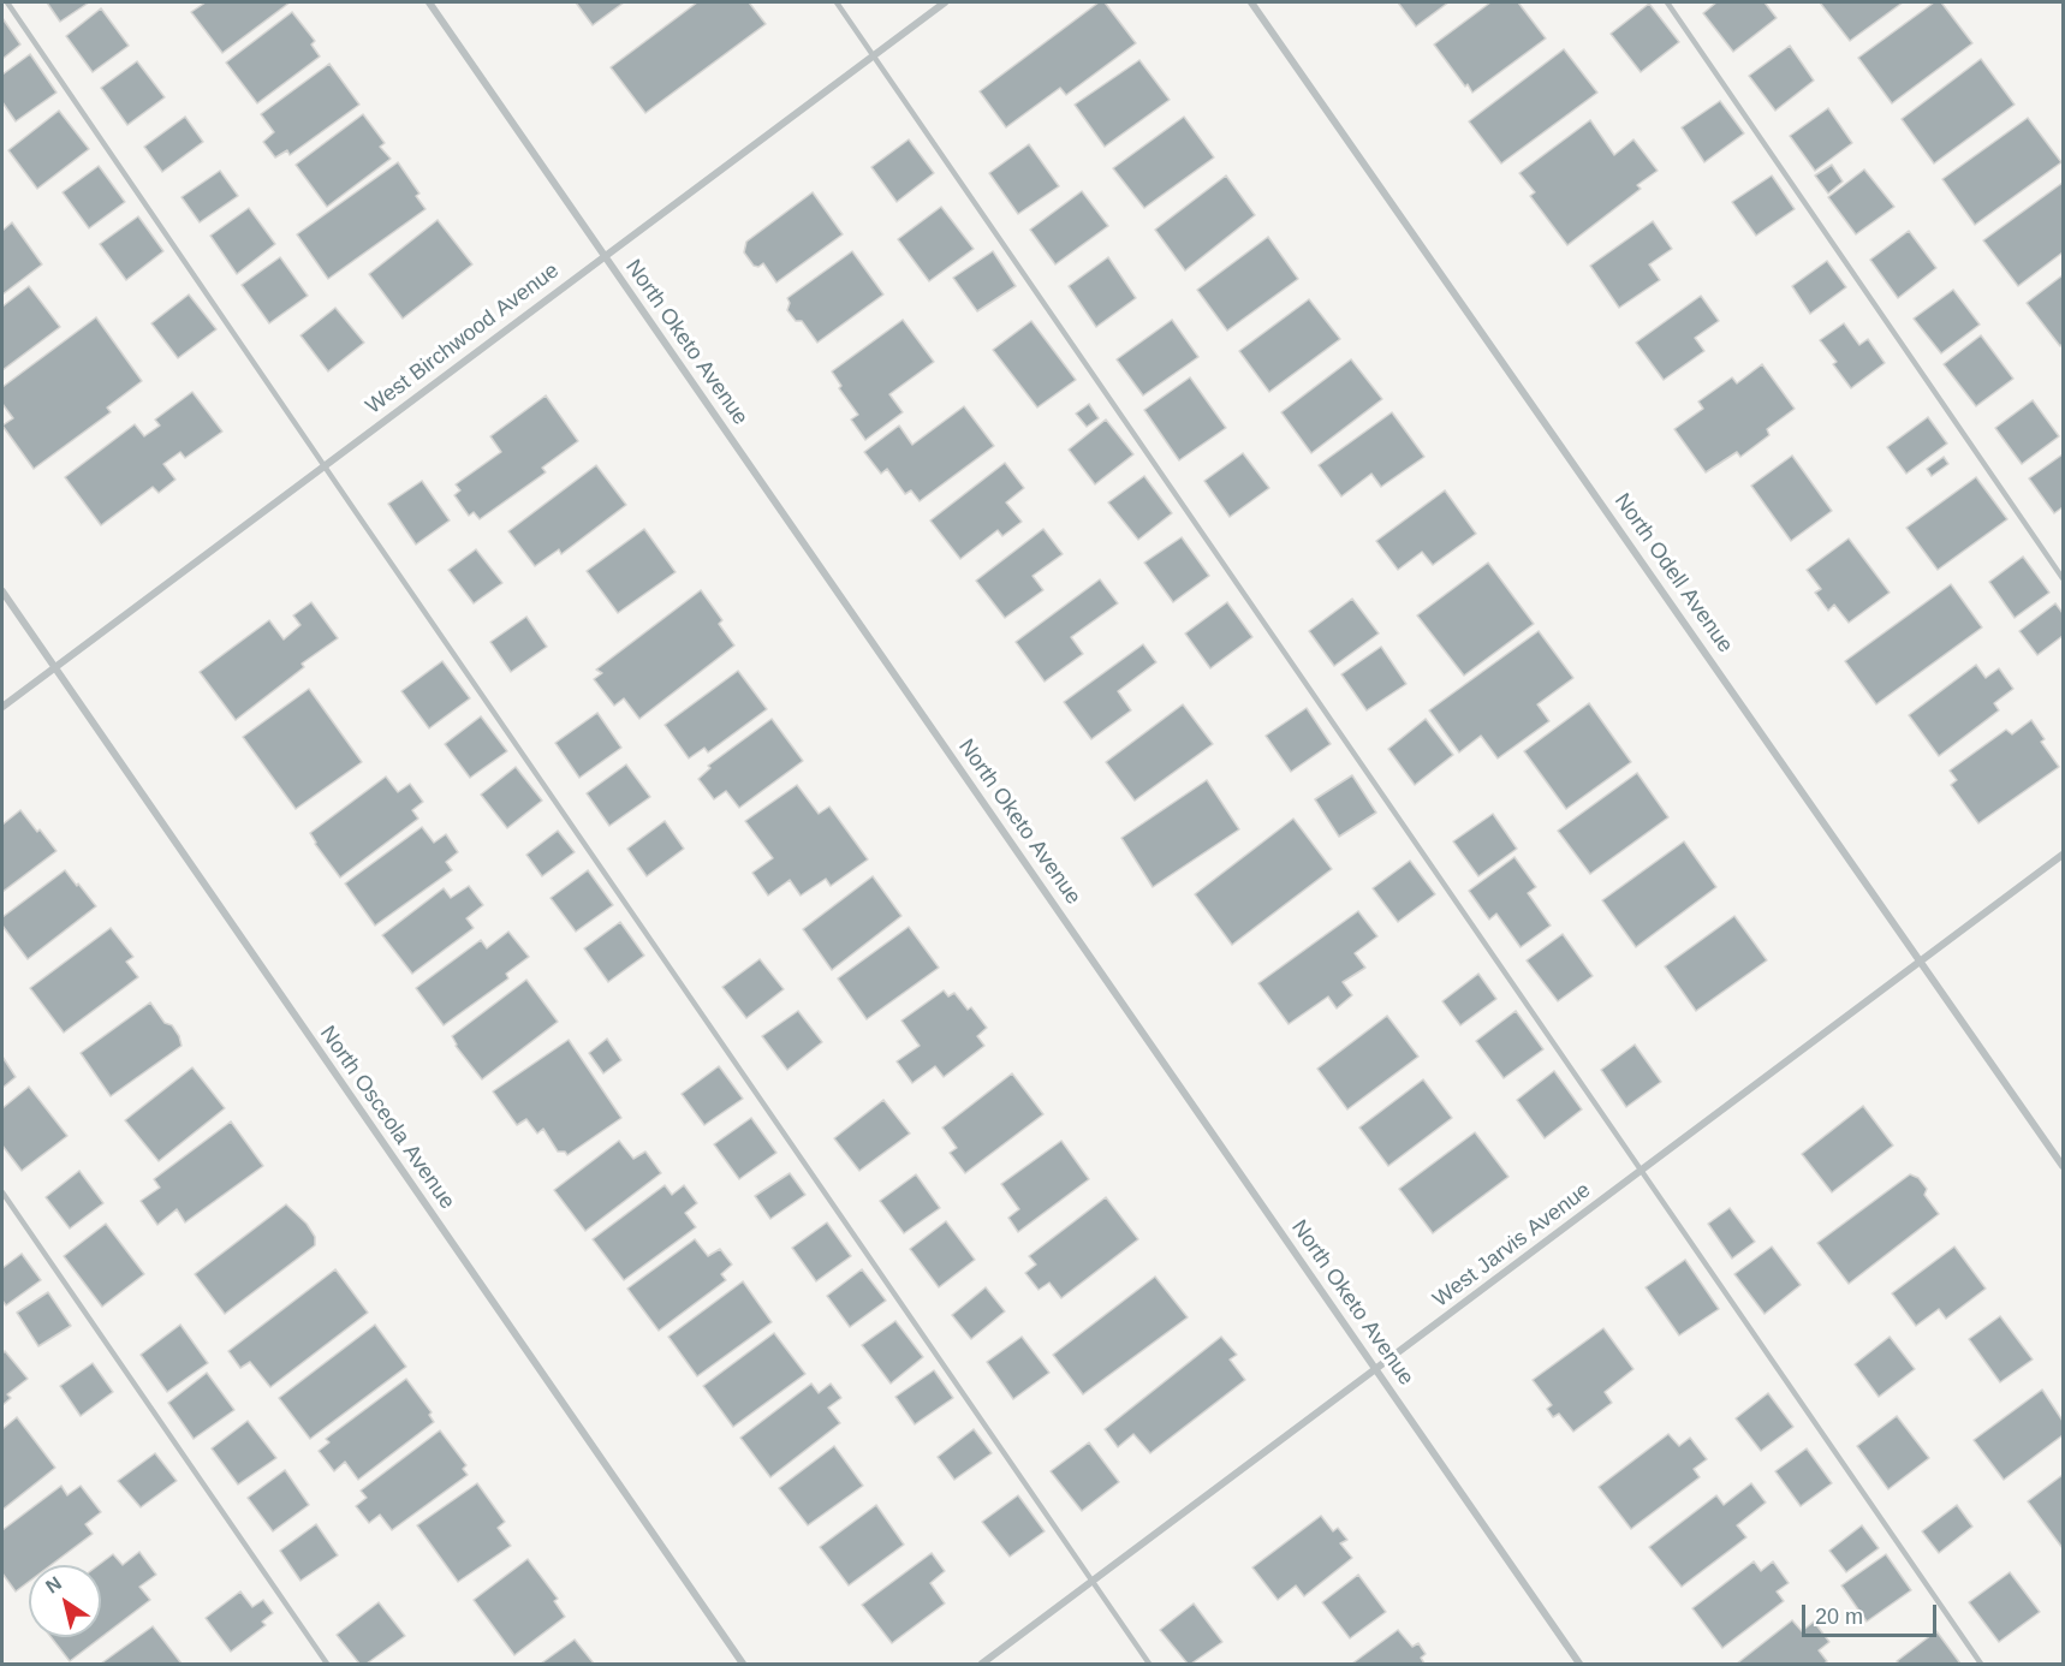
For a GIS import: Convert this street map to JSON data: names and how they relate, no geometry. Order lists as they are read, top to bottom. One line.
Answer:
{"streets":{"street":["West Birchwood Avenue","North Oketo Avenue","North Odell Avenue","North Osceola Avenue","West Jarvis Avenue"]},"crossings":[["West Birchwood Avenue","North Oketo Avenue"],["West Birchwood Avenue","North Osceola Avenue"],["North Oketo Avenue","West Jarvis Avenue"],["North Odell Avenue","West Jarvis Avenue"]],"scale_bar":"20 m","north":"top left"}
